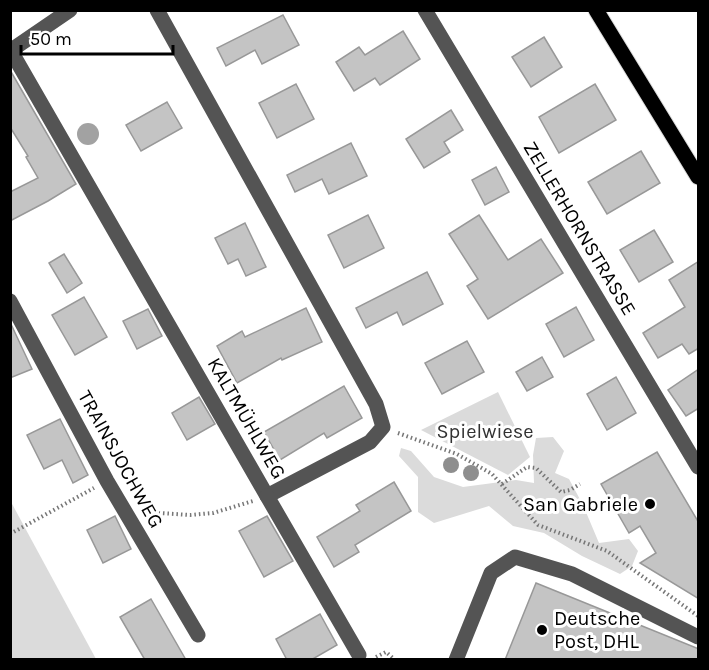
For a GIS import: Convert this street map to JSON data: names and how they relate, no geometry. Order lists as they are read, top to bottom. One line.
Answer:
{"streets":{"street":["ZELLERHORNSTRASSE","KALTMÜHLWEG","TRAINSJOCHWEG"]},"parks":["Spielwiese"],"places":["San Gabriele","Deutsche Post, DHL"],"scale_bar":"50 m"}
